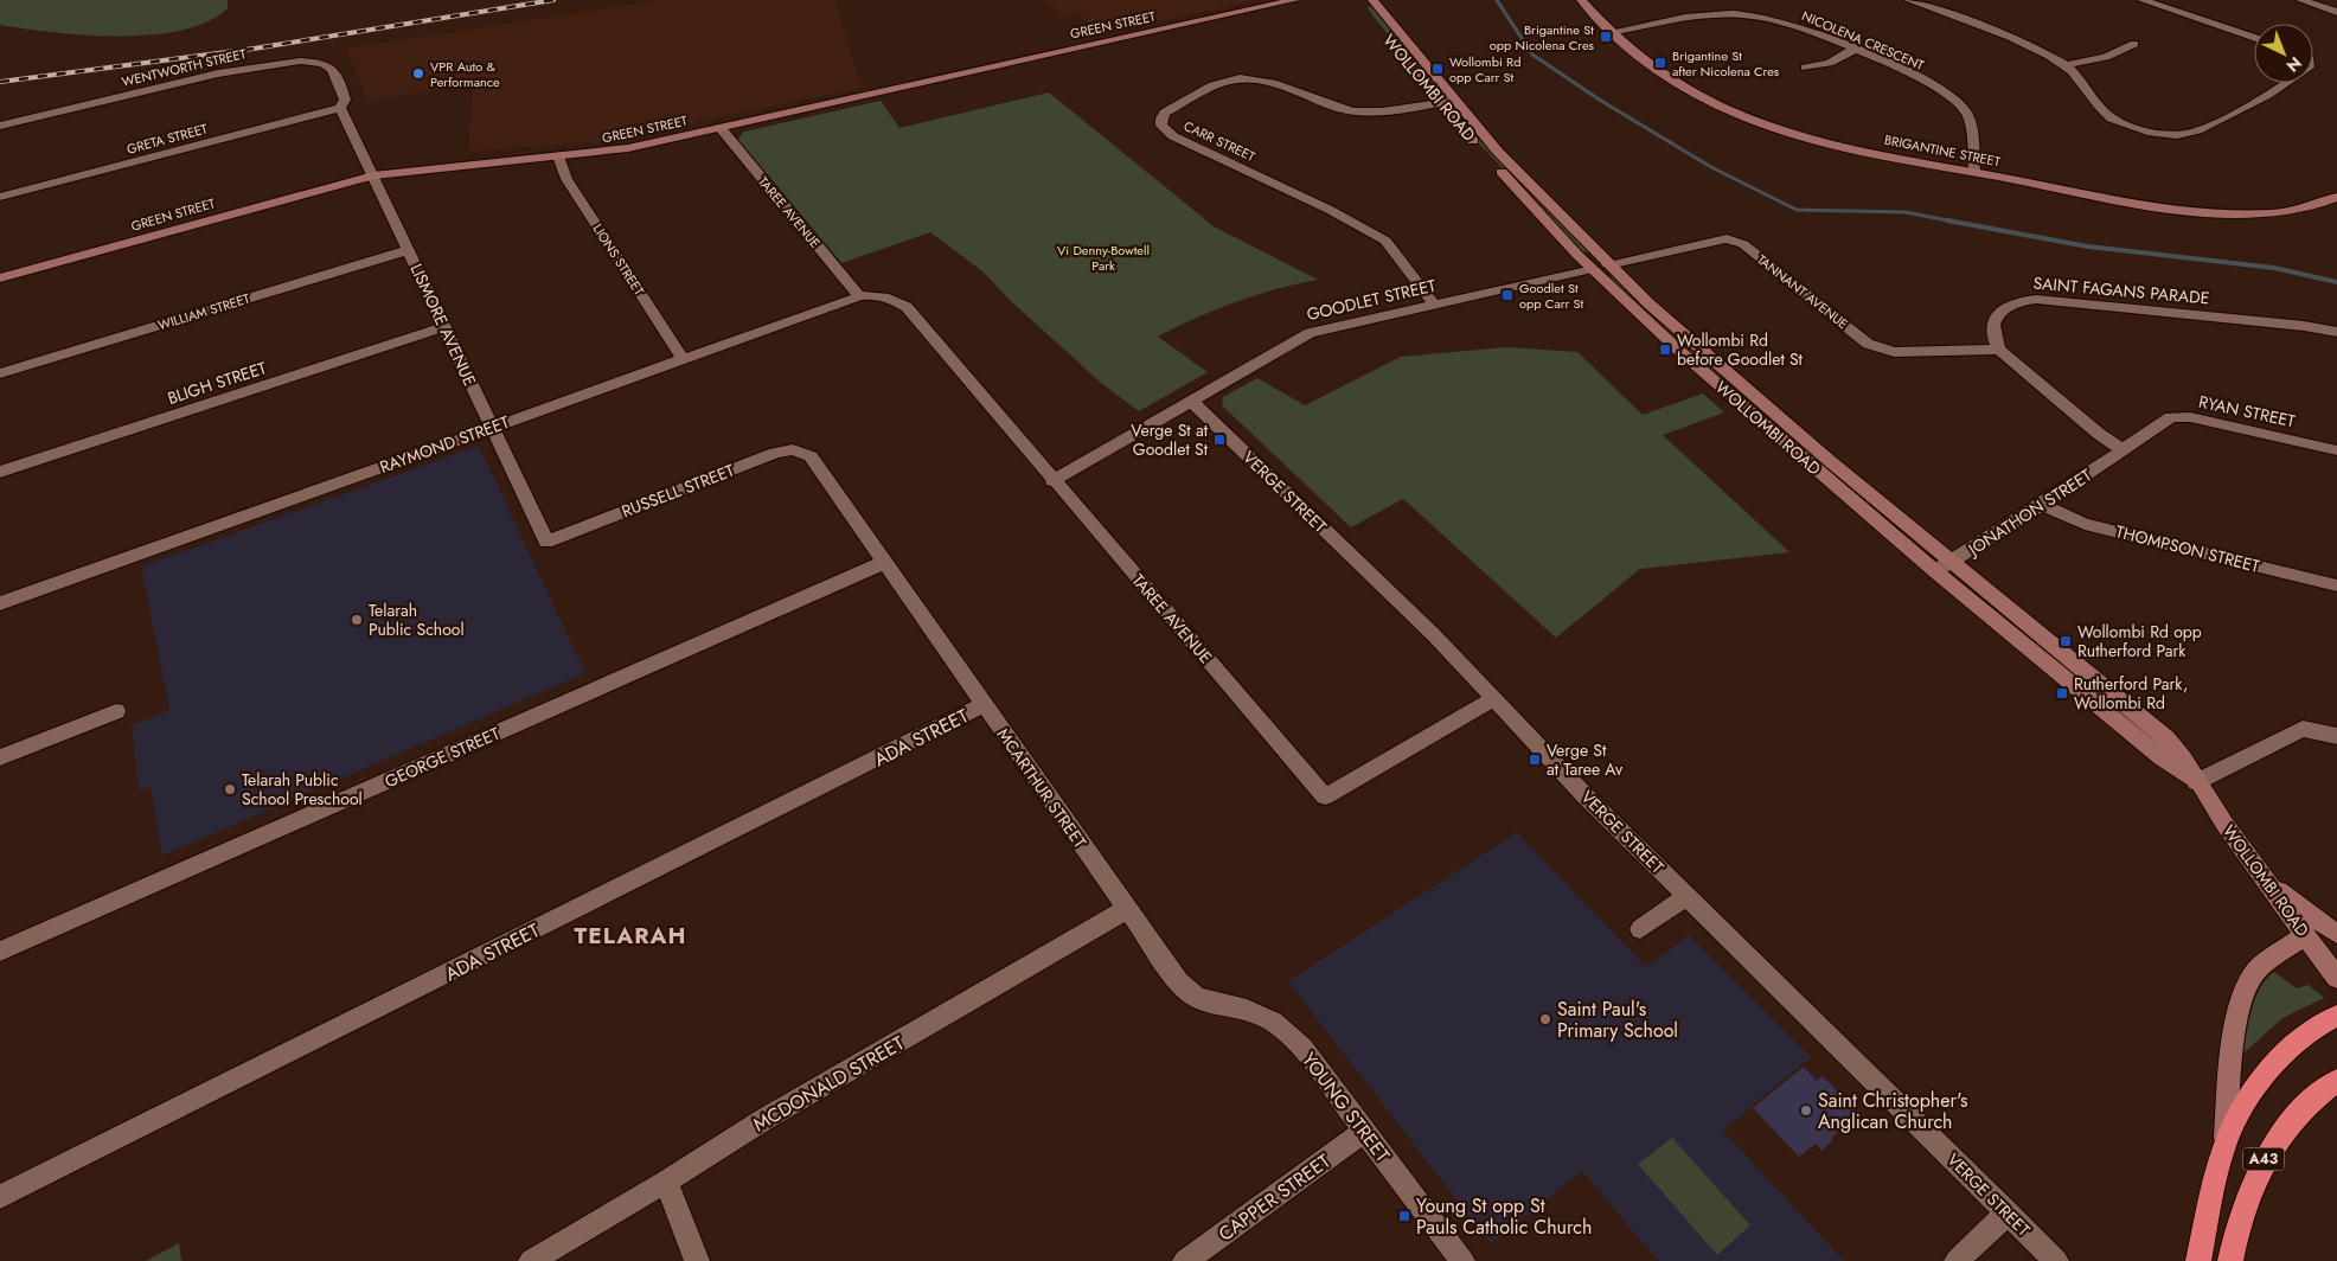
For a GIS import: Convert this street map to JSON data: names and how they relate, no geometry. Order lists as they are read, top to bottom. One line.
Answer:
{"streets":{"highway":["A43"],"main road":["GREEN STREET","WOLLOMBI ROAD","BRIGANTINE STREET"],"street":["NICOLENA CRESCENT","WENTWORTH STREET","GRETA STREET","CARR STREET","TAREE AVENUE","LIONS STREET","SAINT FAGANS PARADE","TANNANT AVENUE","GOODLET STREET","WILLIAM STREET","LISMORE AVENUE","BLIGH STREET","RYAN STREET","RAYMOND STREET","RUSSELL STREET","VERGE STREET","JONATHON STREET","THOMPSON STREET","ADA STREET","GEORGE STREET","MCARTHUR STREET","MCDONALD STREET","YOUNG STREET","CAPPER STREET"]},"crossings":[["GREEN STREET","TAREE AVENUE"],["GREEN STREET","LIONS STREET"],["GREEN STREET","LISMORE AVENUE"],["NICOLENA CRESCENT","BRIGANTINE STREET"],["WENTWORTH STREET","GRETA STREET"],["WENTWORTH STREET","LISMORE AVENUE"],["WOLLOMBI ROAD","CARR STREET"],["WOLLOMBI ROAD","TANNANT AVENUE"],["WOLLOMBI ROAD","GOODLET STREET"],["WOLLOMBI ROAD","JONATHON STREET"],["GRETA STREET","LISMORE AVENUE"],["CARR STREET","GOODLET STREET"],["TAREE AVENUE","GOODLET STREET"],["TAREE AVENUE","RAYMOND STREET"],["TAREE AVENUE","VERGE STREET"],["LIONS STREET","RAYMOND STREET"],["SAINT FAGANS PARADE","TANNANT AVENUE"],["TANNANT AVENUE","GOODLET STREET"],["GOODLET STREET","VERGE STREET"],["WILLIAM STREET","LISMORE AVENUE"],["LISMORE AVENUE","BLIGH STREET"],["LISMORE AVENUE","RAYMOND STREET"],["LISMORE AVENUE","RUSSELL STREET"],["RYAN STREET","JONATHON STREET"],["RUSSELL STREET","MCARTHUR STREET"],["JONATHON STREET","THOMPSON STREET"],["ADA STREET","MCARTHUR STREET"],["GEORGE STREET","MCARTHUR STREET"],["MCARTHUR STREET","MCDONALD STREET"],["MCARTHUR STREET","YOUNG STREET"],["YOUNG STREET","CAPPER STREET"]],"districts":["TELARAH"],"parks":["Vi Denny-Bowtell Park"],"places":{"transit":["Brigantine St opp Nicolena Cres","Brigantine St after Nicolena Cres","Wollombi Rd opp Carr St","Goodlet St opp Carr St","Wollombi Rd before Goodlet St","Verge St at Goodlet St","Wollombi Rd opp Rutherford Park","Rutherford Park, Wollombi Rd","Verge St at Taree Av","Young St opp St Pauls Catholic Church"],"other":["VPR Auto & Performance","Telarah Public School","Telarah Public School Preschool","Saint Paul's Primary School","Saint Christopher's Anglican Church"]},"north":"bottom right"}
